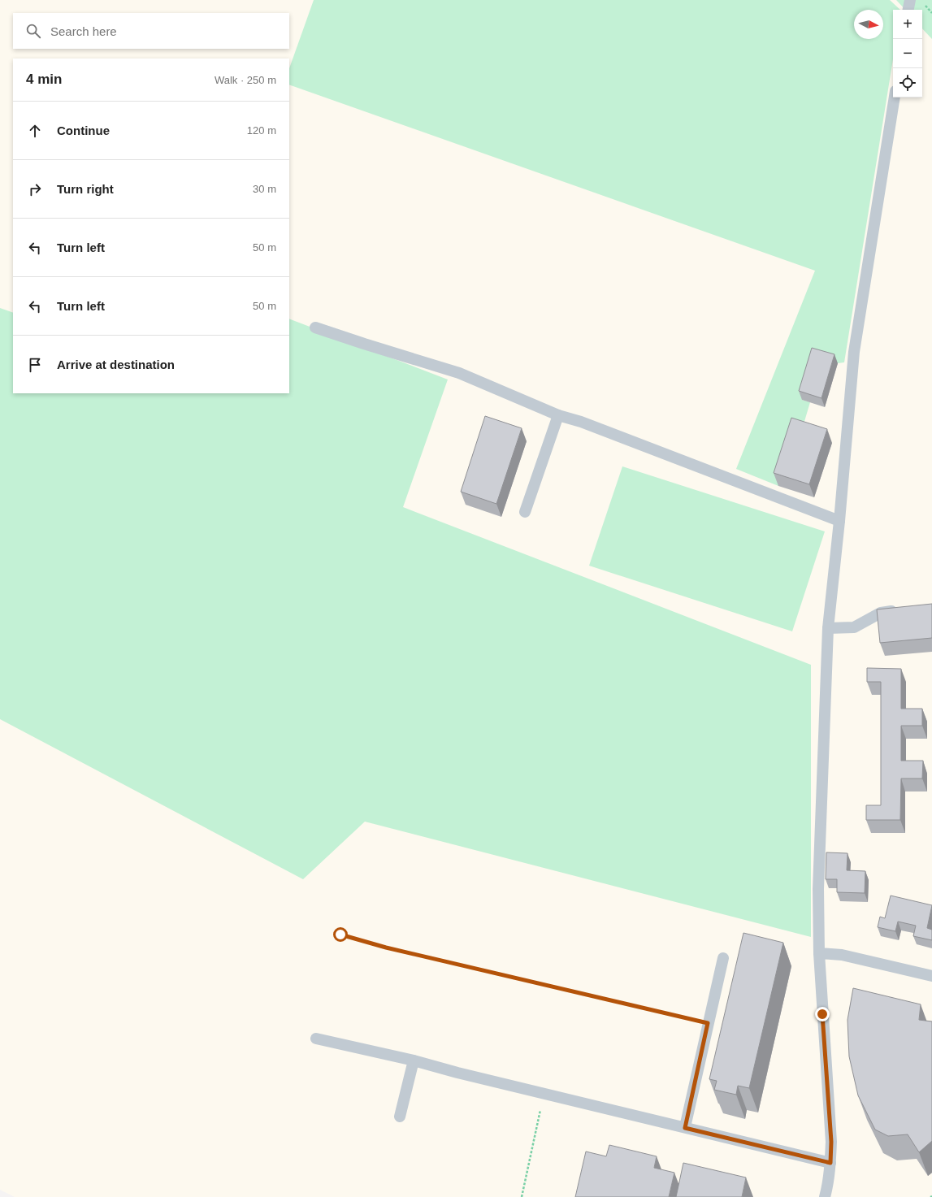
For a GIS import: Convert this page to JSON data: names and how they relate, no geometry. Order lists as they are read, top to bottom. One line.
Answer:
{"north":"right","page":{"map_buttons":["+","−"],"search":"Search here","heading":["4 min","Walk · 250 m"],"list":[["Continue","120 m"],["Turn right","30 m"],["Turn left","50 m"],["Turn left","50 m"],"Arrive at destination"]}}
